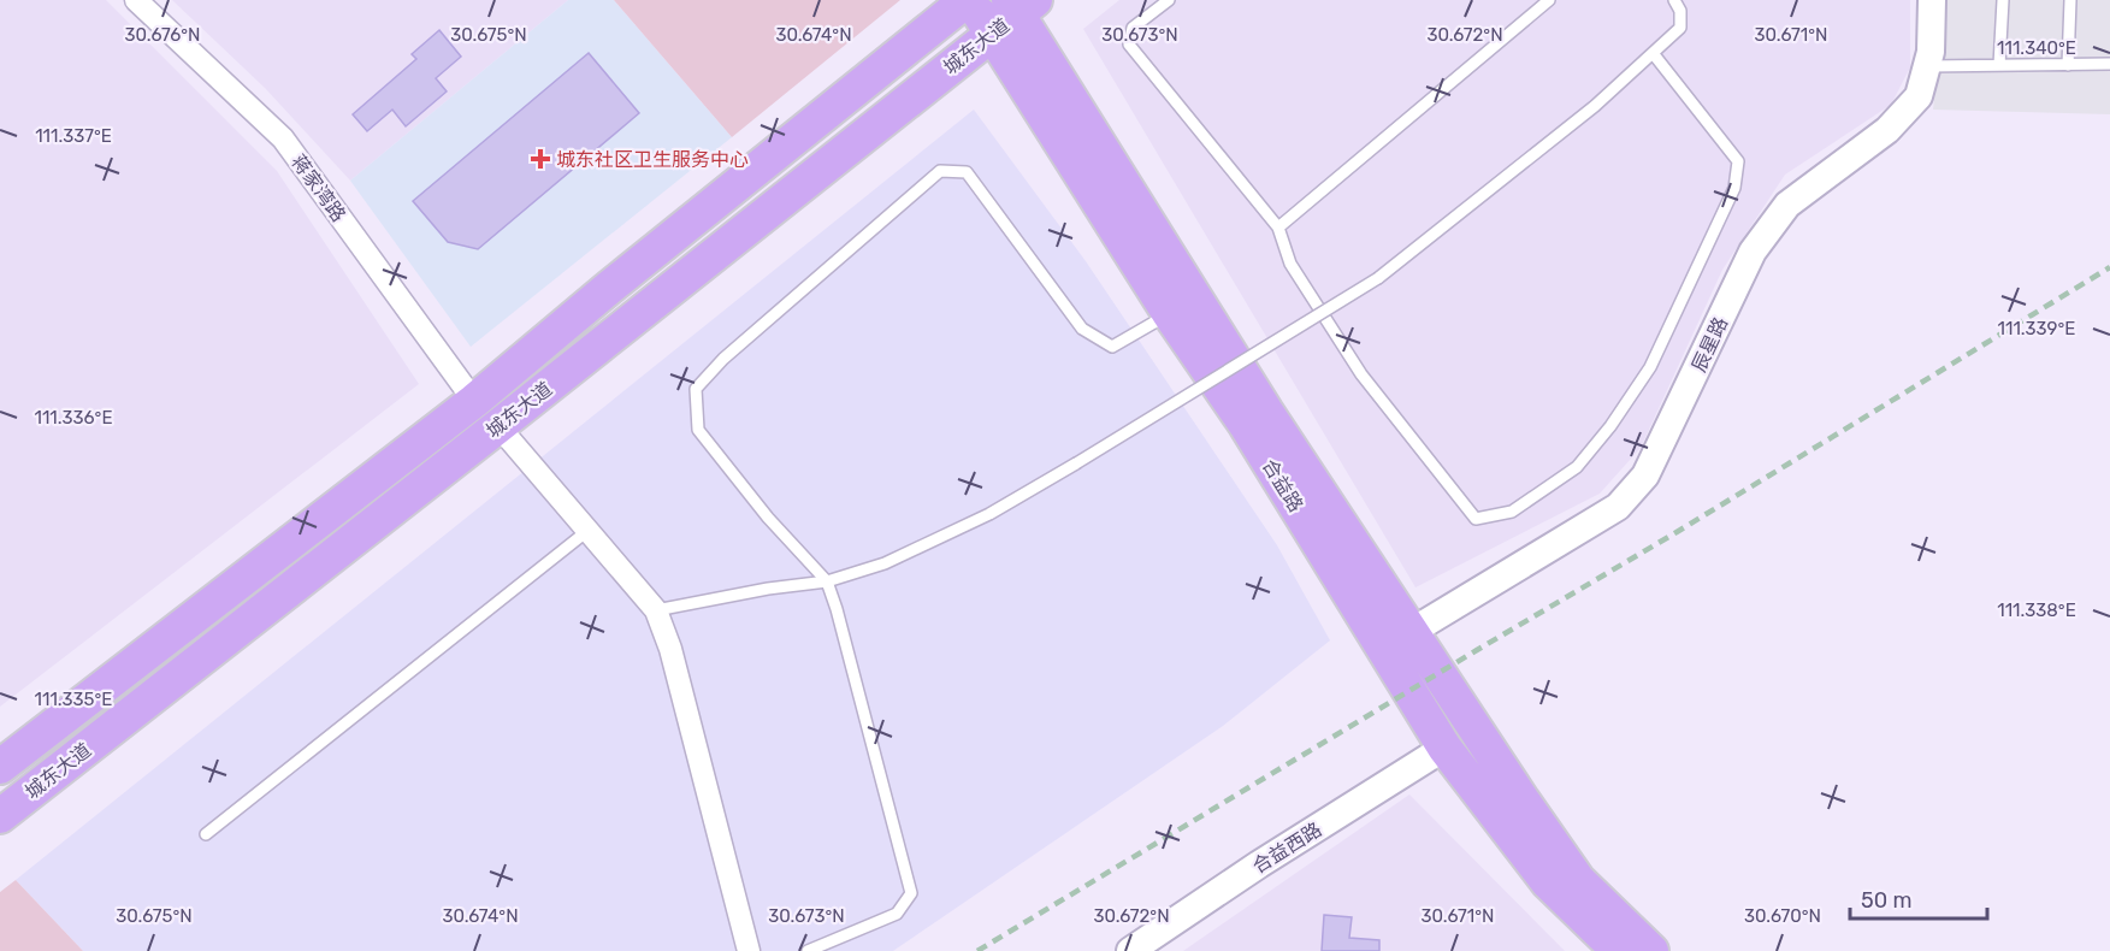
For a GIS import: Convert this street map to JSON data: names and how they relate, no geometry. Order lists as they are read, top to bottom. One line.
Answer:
{"streets":{"main road":["城东大道","合益路"],"street":["蒋家湾路","辰星路","合益西路"]},"crossings":[["城东大道","蒋家湾路"],["城东大道","合益路"],["辰星路","合益路"],["合益路","合益西路"]],"places":{"health":["城东社区卫生服务中心"]},"scale_bar":"50 m","coordinates":["30.676°N","30.675°N","30.674°N","30.673°N","30.672°N","30.671°N","111.340°E","111.337°E","111.339°E","111.336°E","111.338°E","111.335°E","30.670°N"]}
